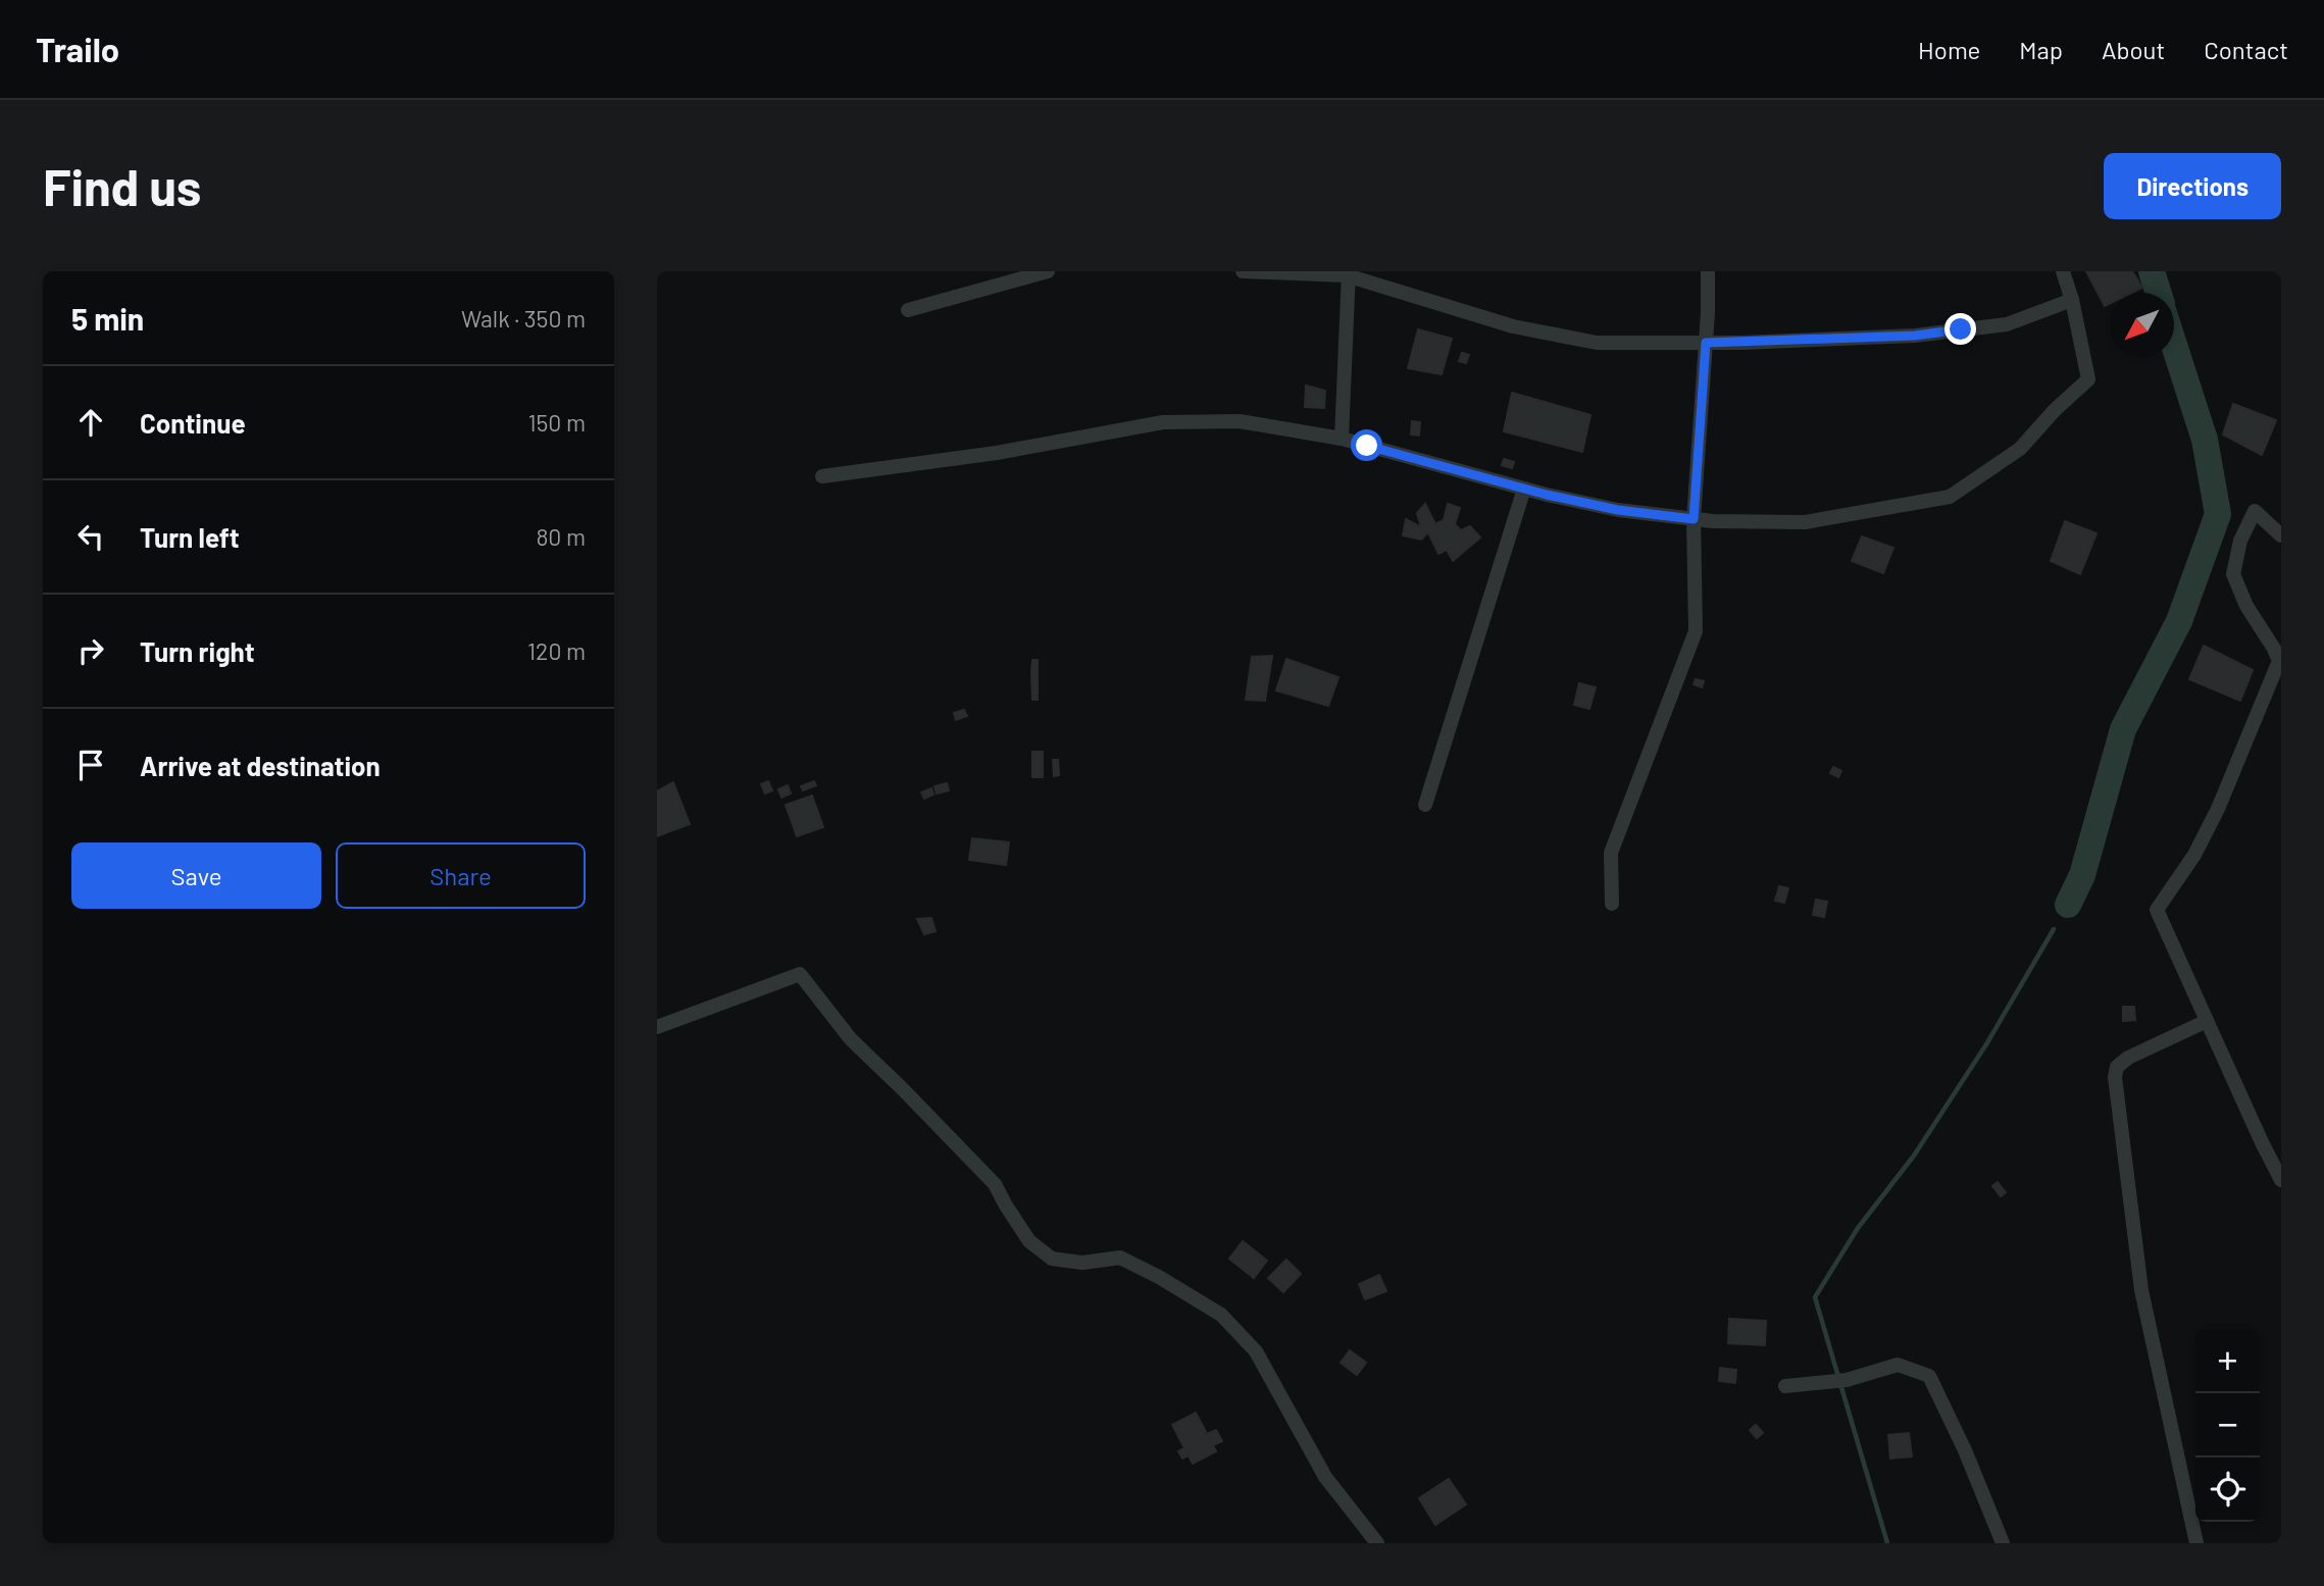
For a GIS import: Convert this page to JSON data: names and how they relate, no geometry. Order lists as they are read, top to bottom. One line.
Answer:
{"north":"bottom left","page":{"header":"Trailo","nav":["Home","Map","About","Contact"],"buttons":["Directions",["Save","Share"]],"title":"Find us","heading":["5 min","Walk · 350 m"],"list":[["Continue","150 m"],["Turn left","80 m"],["Turn right","120 m"],"Arrive at destination"],"map_buttons":["+","−"]}}
